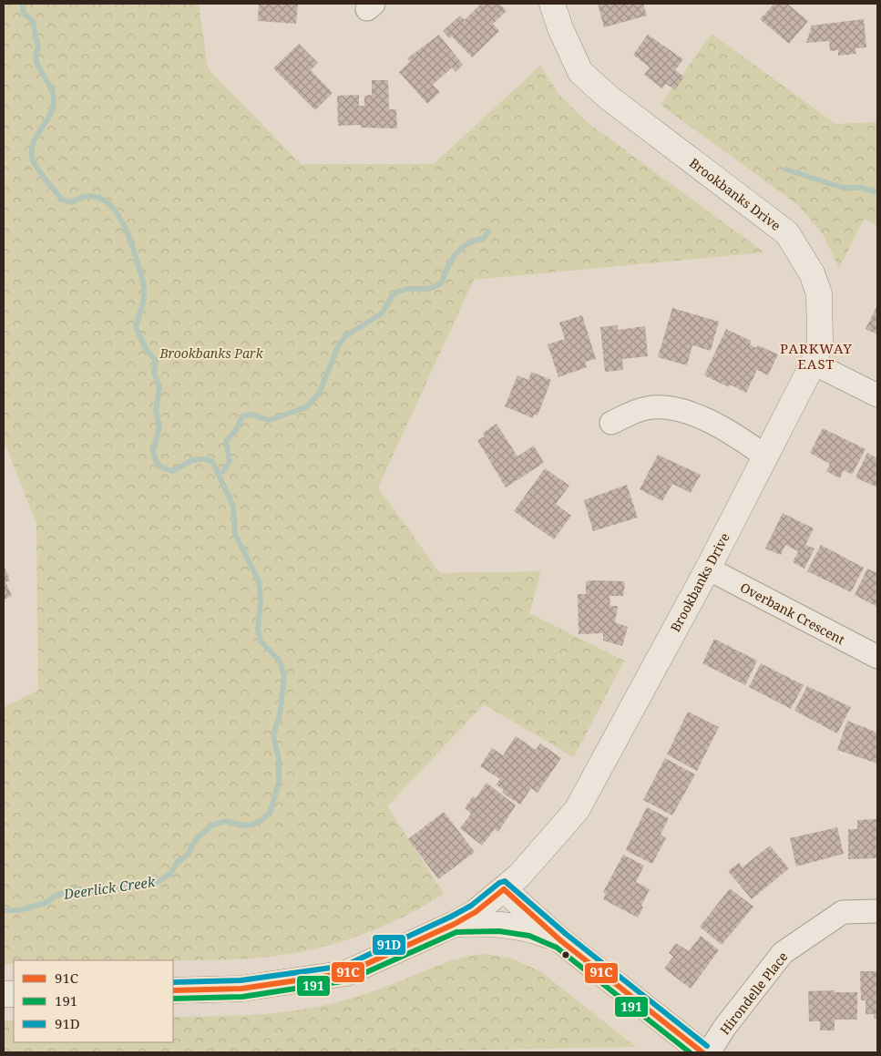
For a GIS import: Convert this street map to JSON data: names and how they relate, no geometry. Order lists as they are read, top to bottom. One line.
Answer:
{"streets":{"street":["Brookbanks Drive","Overbank Crescent","Hirondelle Place"]},"crossings":[["Brookbanks Drive","Overbank Crescent"]],"districts":["PARKWAY EAST"],"water":["Deerlick Creek"],"parks":["Brookbanks Park"],"lines":["transit line 91D","transit line 91C","transit line 191"],"legend":["91C","191","91D"]}
